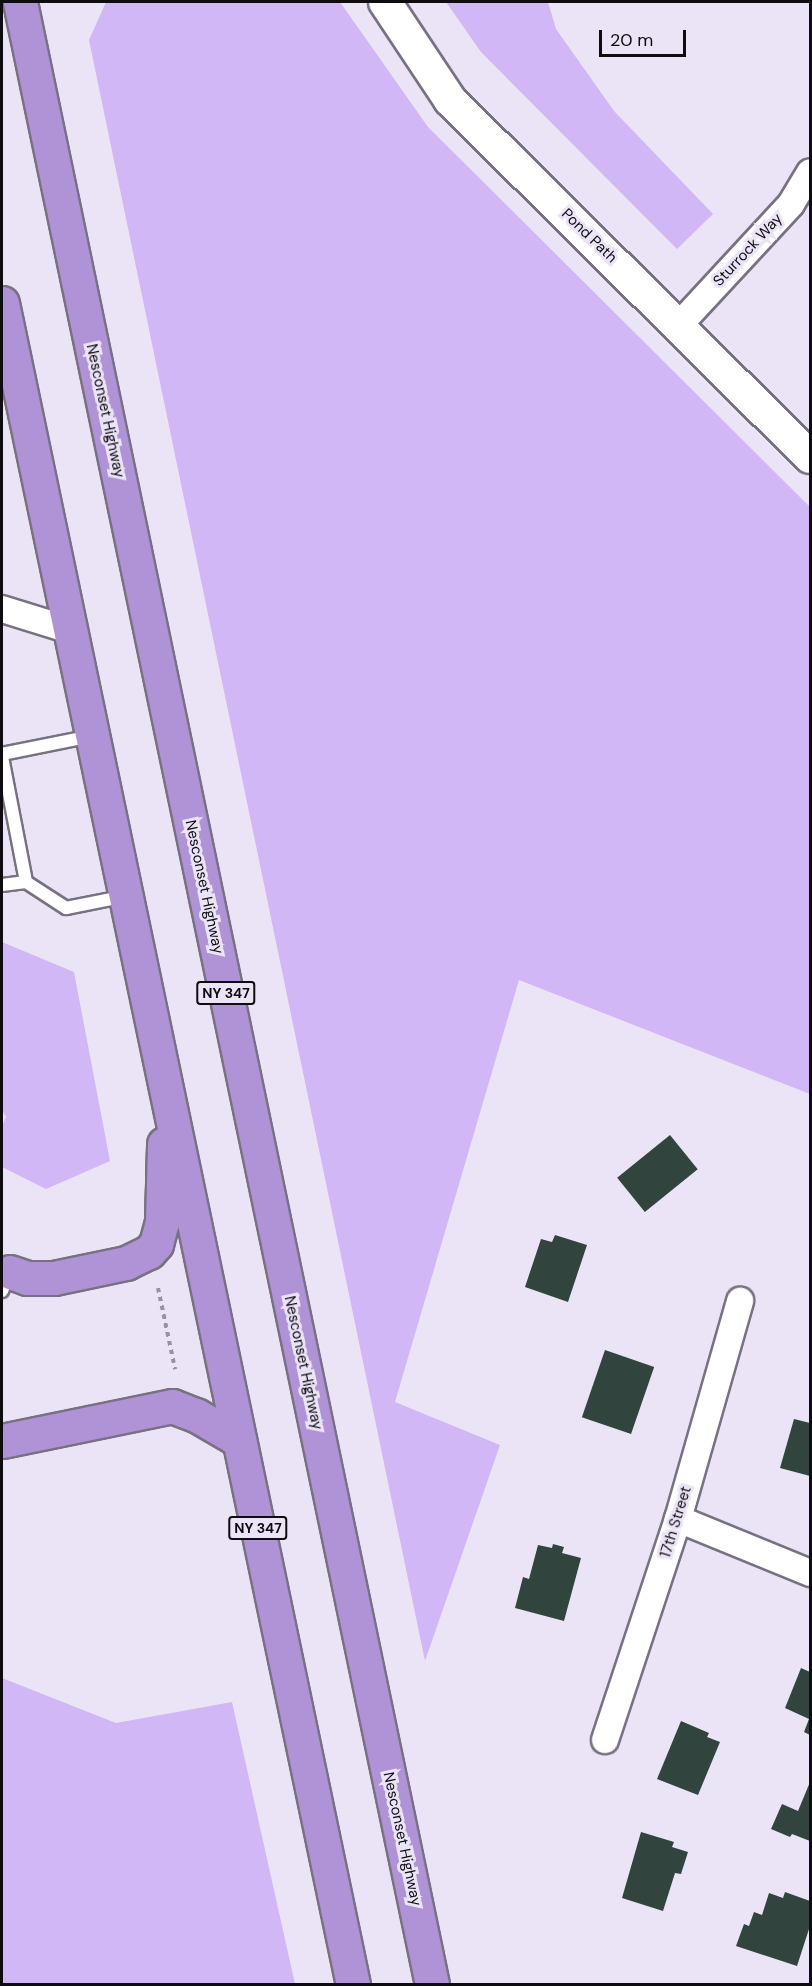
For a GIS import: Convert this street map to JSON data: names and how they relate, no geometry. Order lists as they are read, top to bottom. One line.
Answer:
{"streets":{"highway":["Nesconset Highway","NY 347"],"street":["Pond Path","Sturrock Way","17th Street"]},"crossings":[["Pond Path","Sturrock Way"]],"scale_bar":"20 m"}
